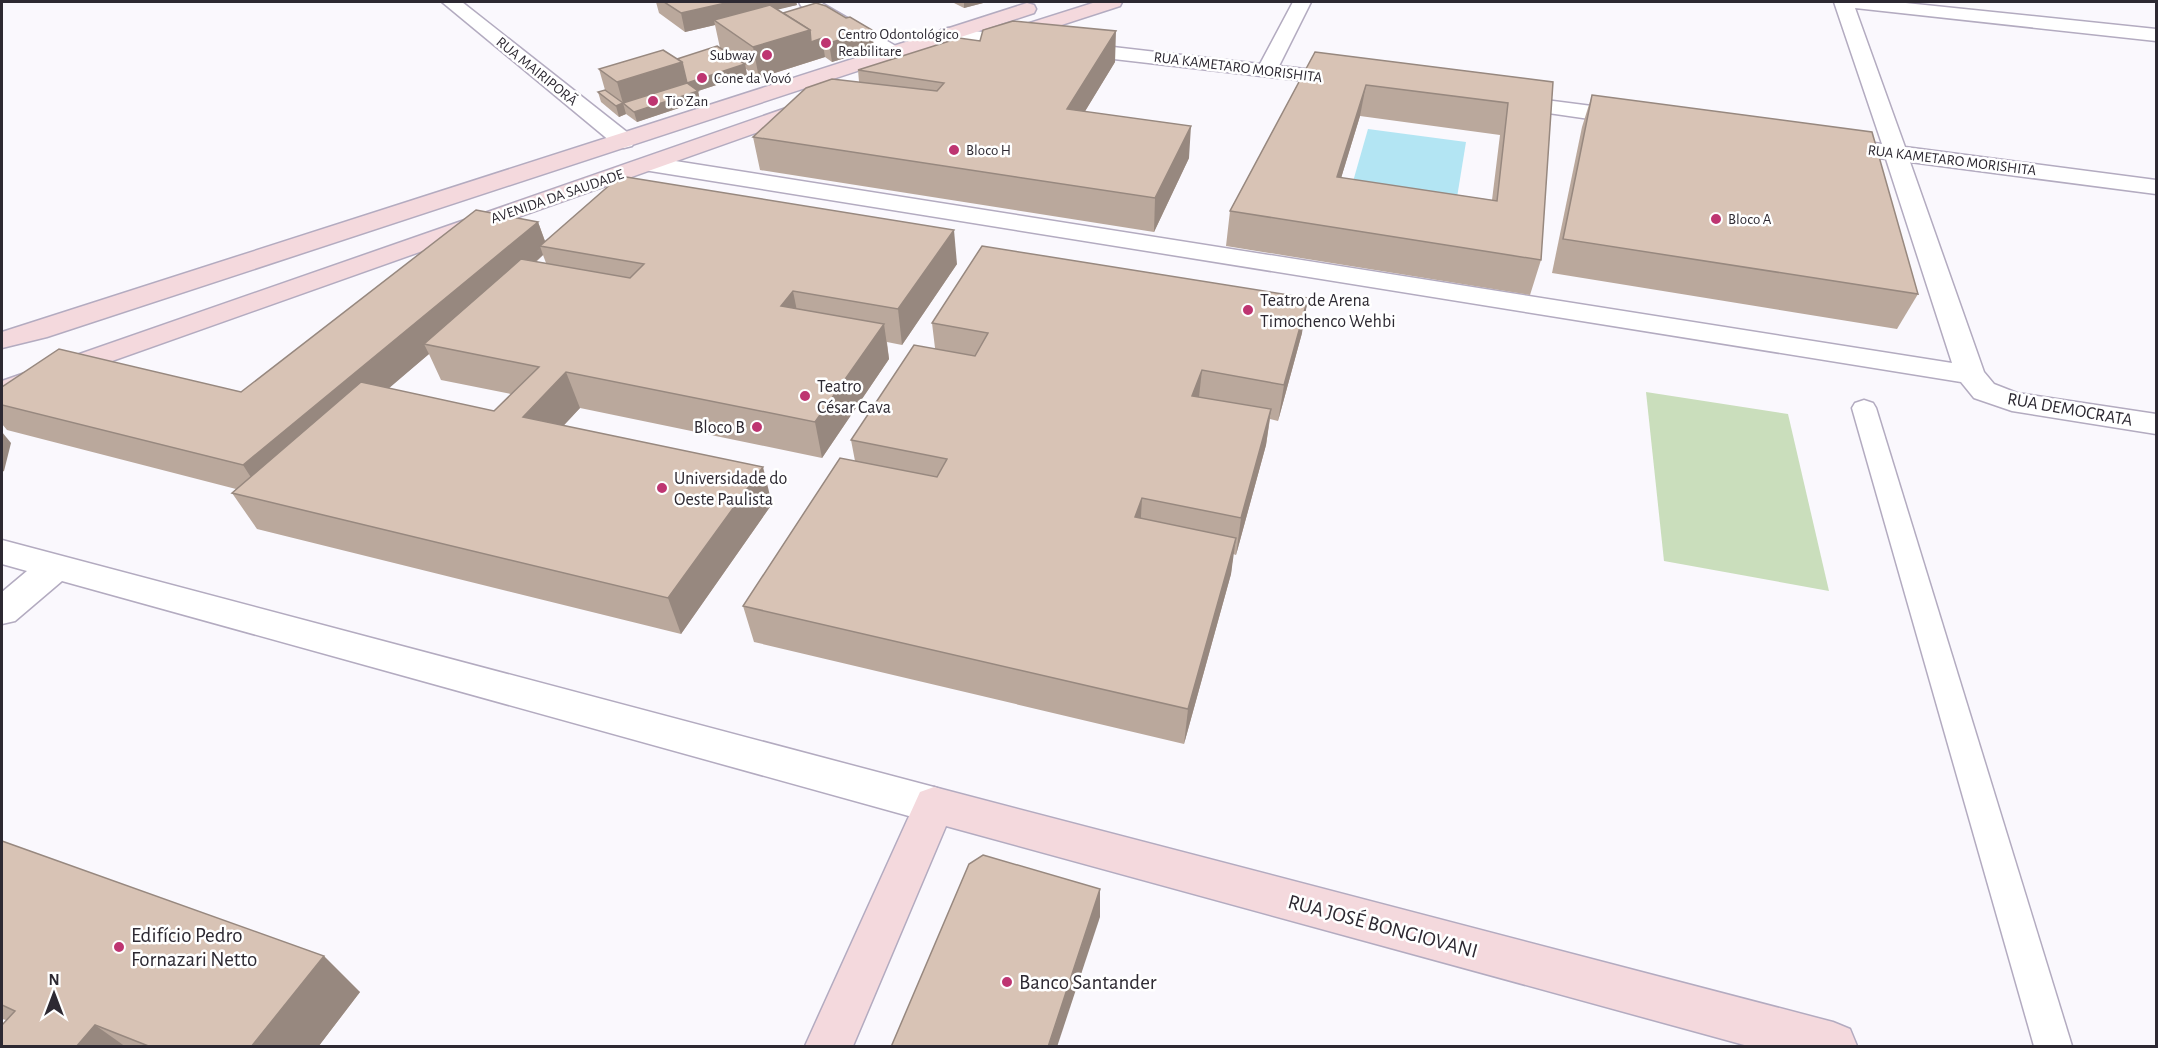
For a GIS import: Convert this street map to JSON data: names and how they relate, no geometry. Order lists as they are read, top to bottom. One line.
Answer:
{"streets":{"street":["RUA KAMETARO MORISHITA","RUA MAIRIPORÃ","AVENIDA DA SAUDADE","RUA DEMOCRATA","RUA JOSÉ BONGIOVANI"]},"crossings":[["RUA KAMETARO MORISHITA","AVENIDA DA SAUDADE"],["RUA MAIRIPORÃ","AVENIDA DA SAUDADE"],["AVENIDA DA SAUDADE","RUA DEMOCRATA"]],"places":["Centro Odontológico Reabilitare","Subway","Cone da Vovó","Tio Zan","Bloco H","Bloco A","Teatro de Arena Timochenco Wehbi","Teatro César Cava","Bloco B","Universidade do Oeste Paulista","Edifício Pedro Fornazari Netto","Banco Santander"],"north":"top"}
